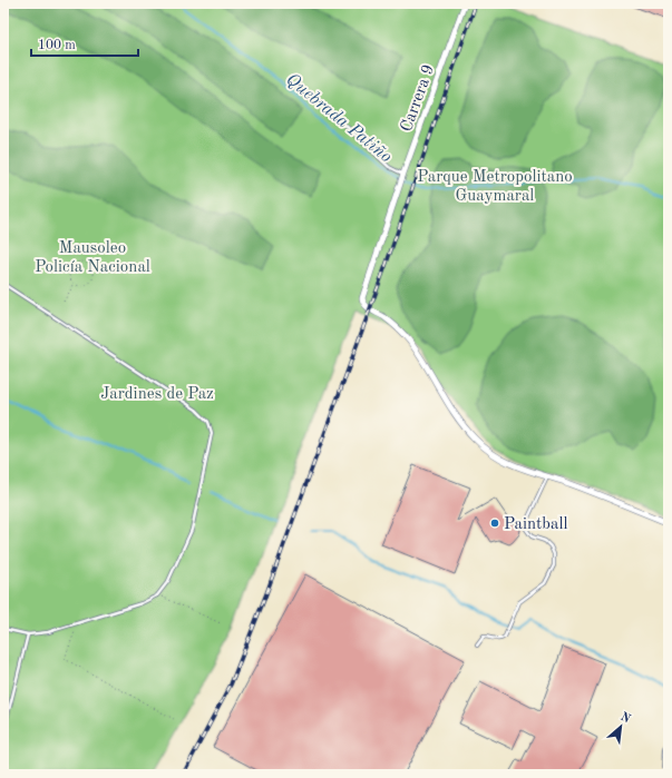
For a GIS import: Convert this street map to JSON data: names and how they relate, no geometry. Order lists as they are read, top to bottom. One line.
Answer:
{"streets":{"street":["Carrera 9"]},"water":["Quebrada Patiño"],"parks":["Parque Metropolitano Guaymaral","Mausoleo Policía Nacional","Jardines de Paz"],"places":["Paintball"],"scale_bar":"100 m","north":"top right"}
